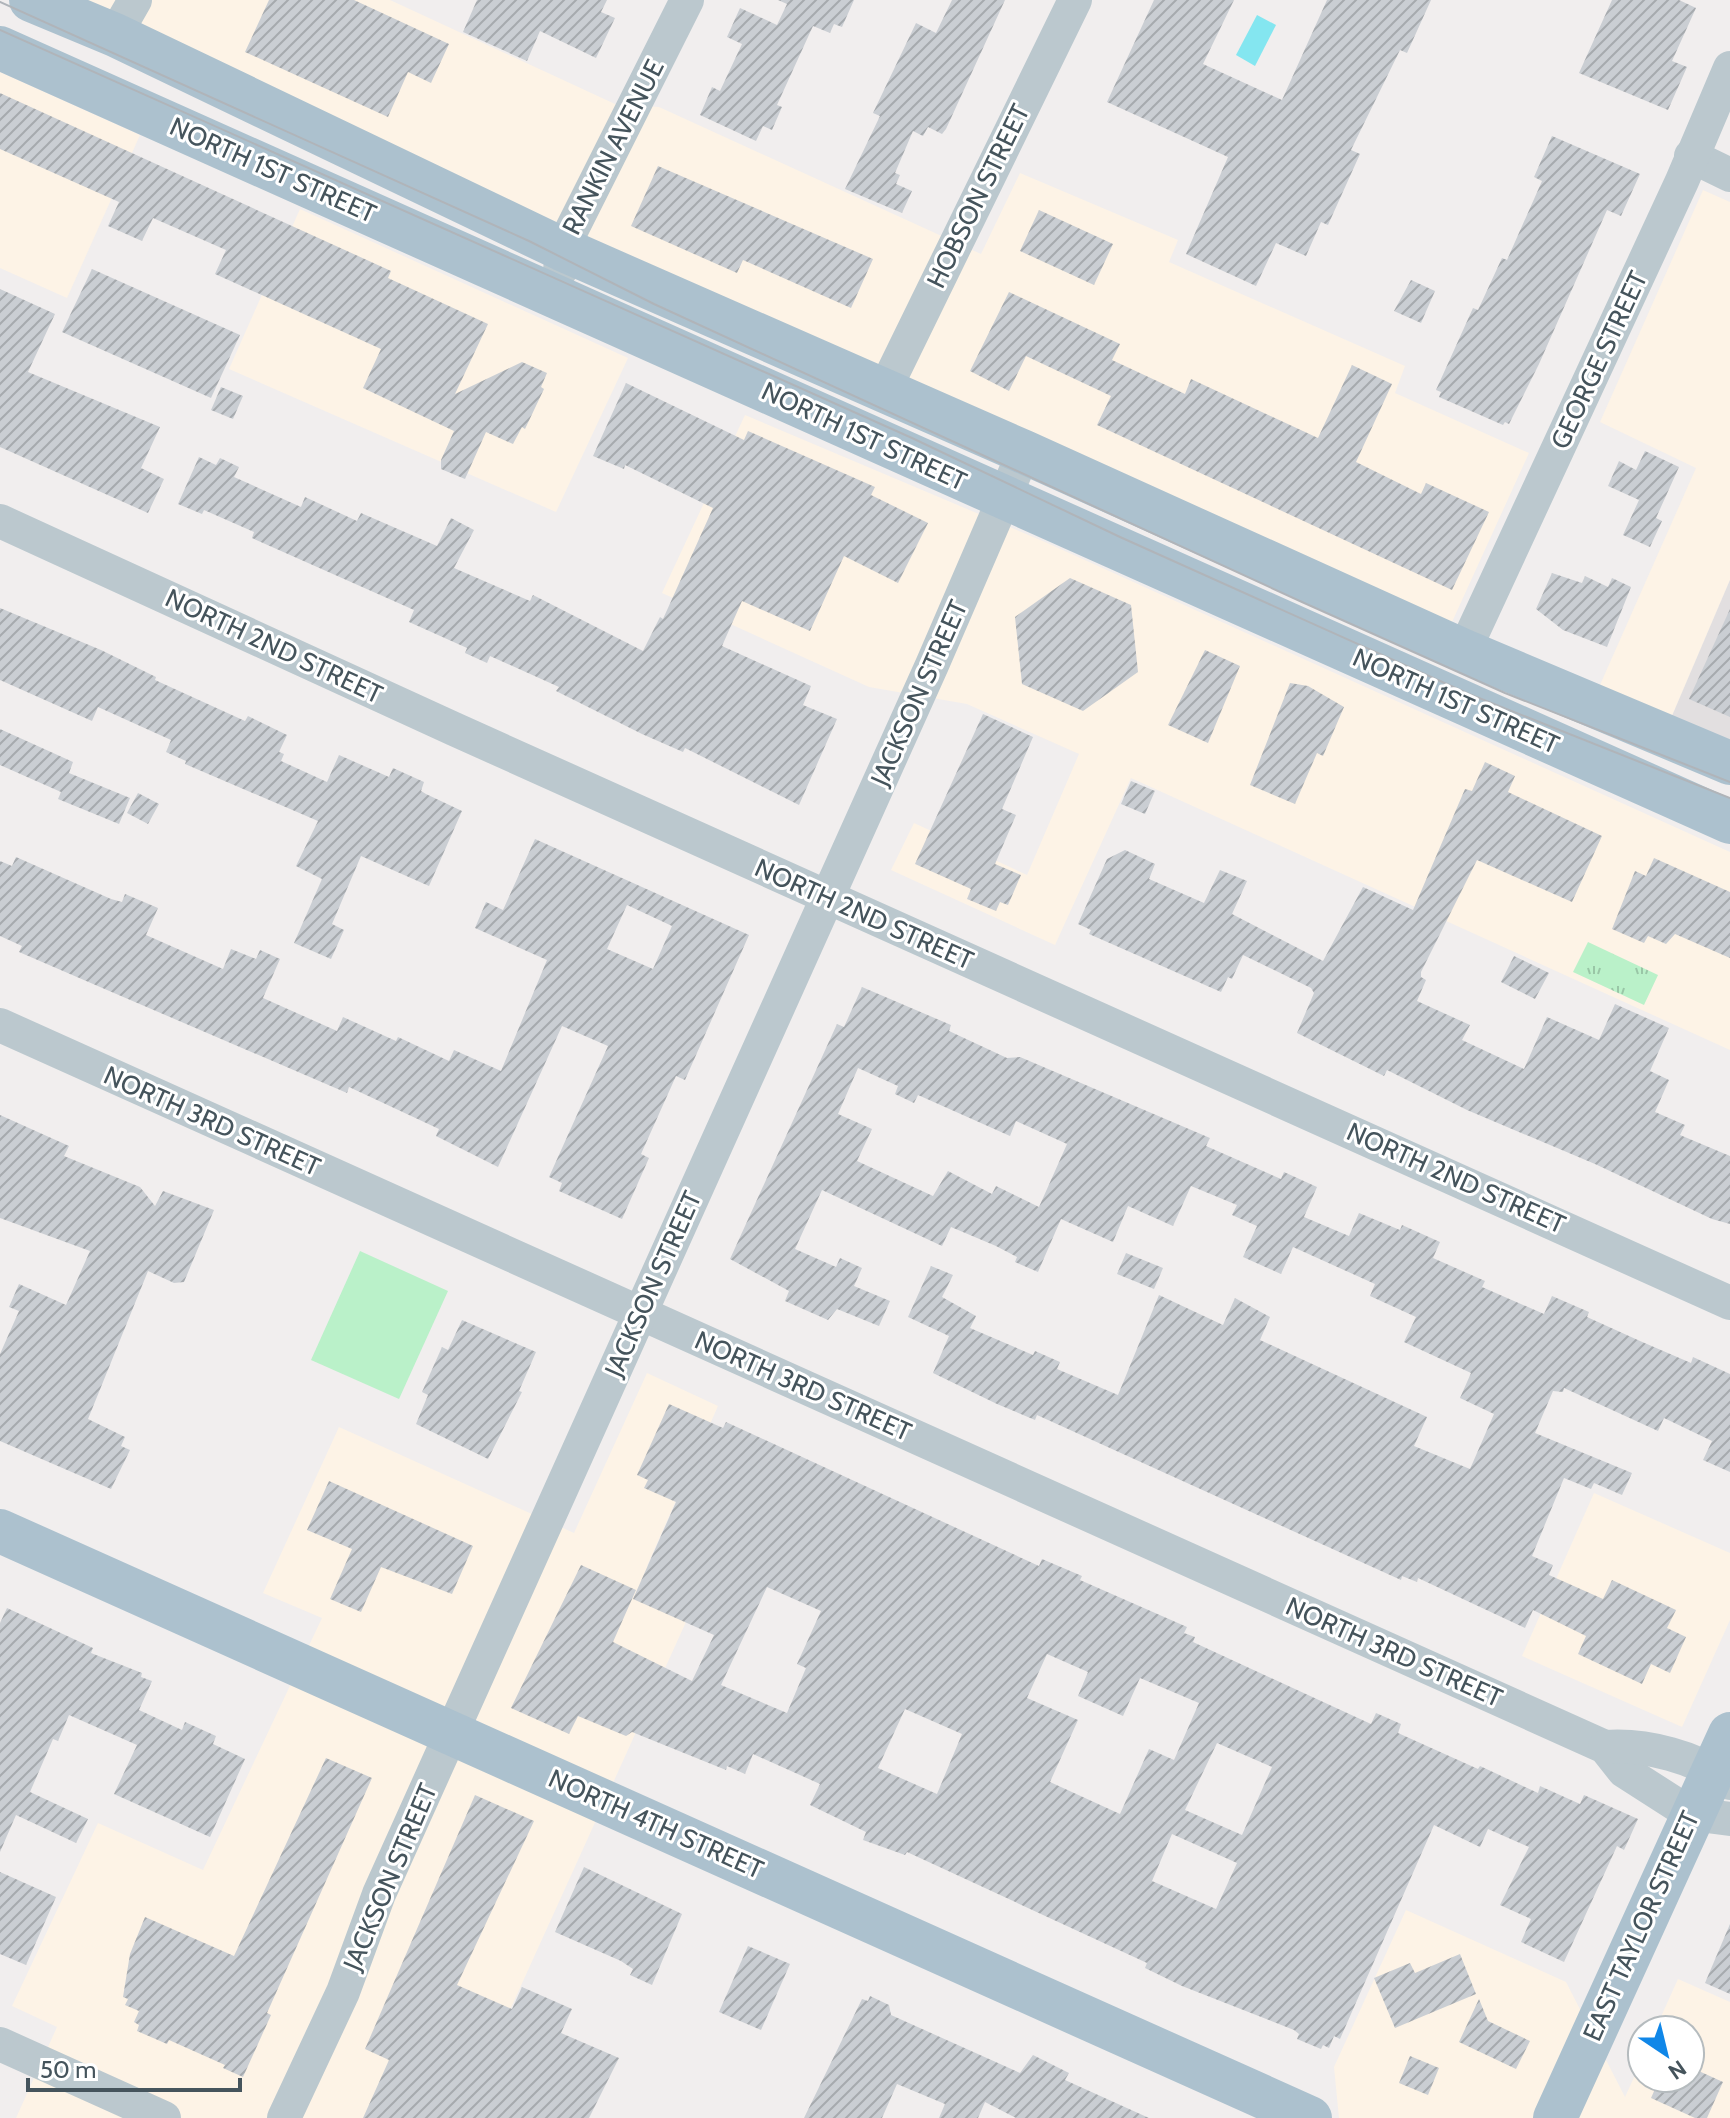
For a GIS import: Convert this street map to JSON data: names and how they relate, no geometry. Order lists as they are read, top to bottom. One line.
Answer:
{"streets":{"main road":["NORTH 1ST STREET","NORTH 4TH STREET","EAST TAYLOR STREET"],"street":["RANKIN AVENUE","HOBSON STREET","GEORGE STREET","NORTH 2ND STREET","JACKSON STREET","NORTH 3RD STREET"]},"crossings":[["RANKIN AVENUE","NORTH 1ST STREET"],["NORTH 1ST STREET","HOBSON STREET"],["NORTH 1ST STREET","GEORGE STREET"],["NORTH 1ST STREET","JACKSON STREET"],["NORTH 2ND STREET","JACKSON STREET"],["JACKSON STREET","NORTH 3RD STREET"],["JACKSON STREET","NORTH 4TH STREET"],["NORTH 3RD STREET","EAST TAYLOR STREET"]],"scale_bar":"50 m","north":"bottom right"}
